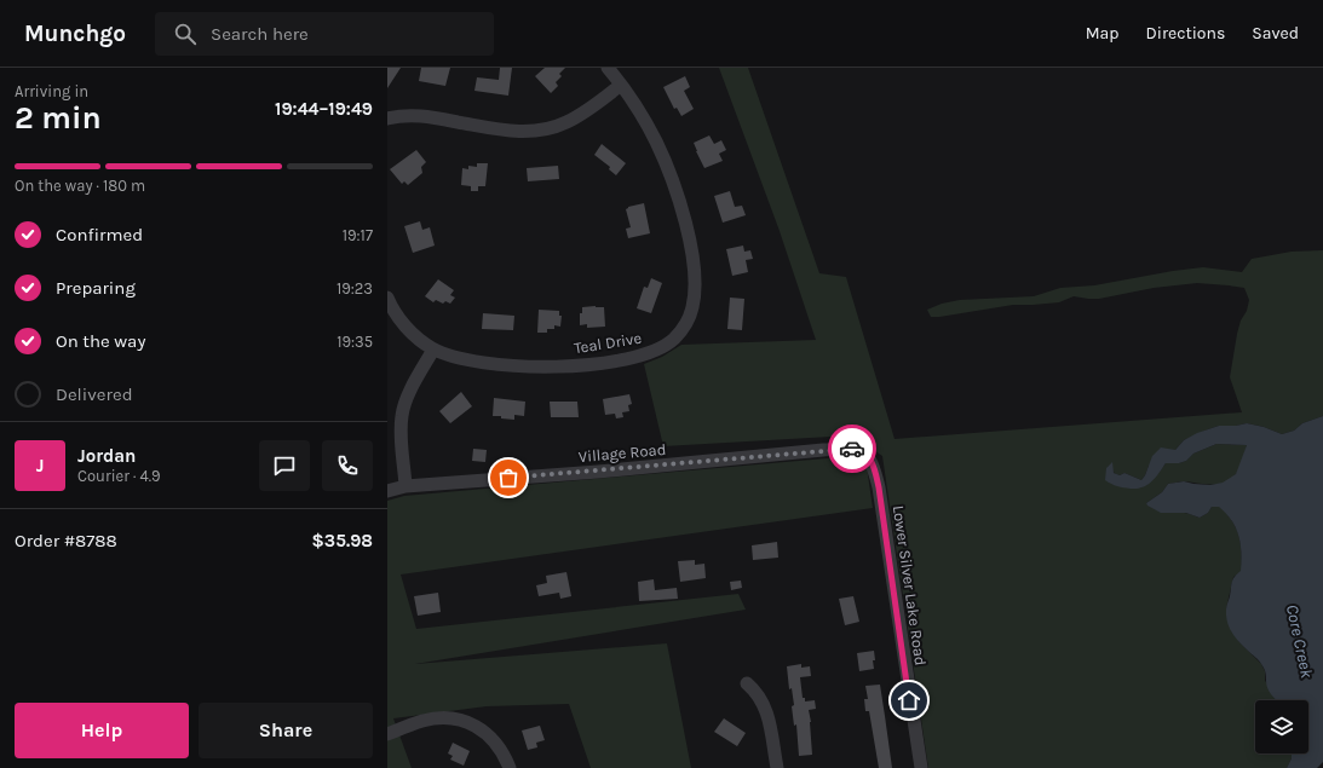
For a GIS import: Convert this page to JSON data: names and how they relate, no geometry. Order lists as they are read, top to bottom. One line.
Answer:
{"streets":{"street":["Teal Drive","Village Road","Lower Silver Lake Road"]},"crossings":[["Village Road","Lower Silver Lake Road"]],"water":["Core Creek"],"page":{"header":"Munchgo","search":"Search here","nav":["Map","Directions","Saved"],"heading":["2 min","Arriving in","19:44–19:49"],"panel":["Jordan","Courier · 4.9","Order #8788","$35.98"],"bar":"On the way · 180 m","list":[["Confirmed","19:17"],["Preparing","19:23"],["On the way","19:35"],"Delivered"],"round":"J","buttons":["Help","Share"]}}
